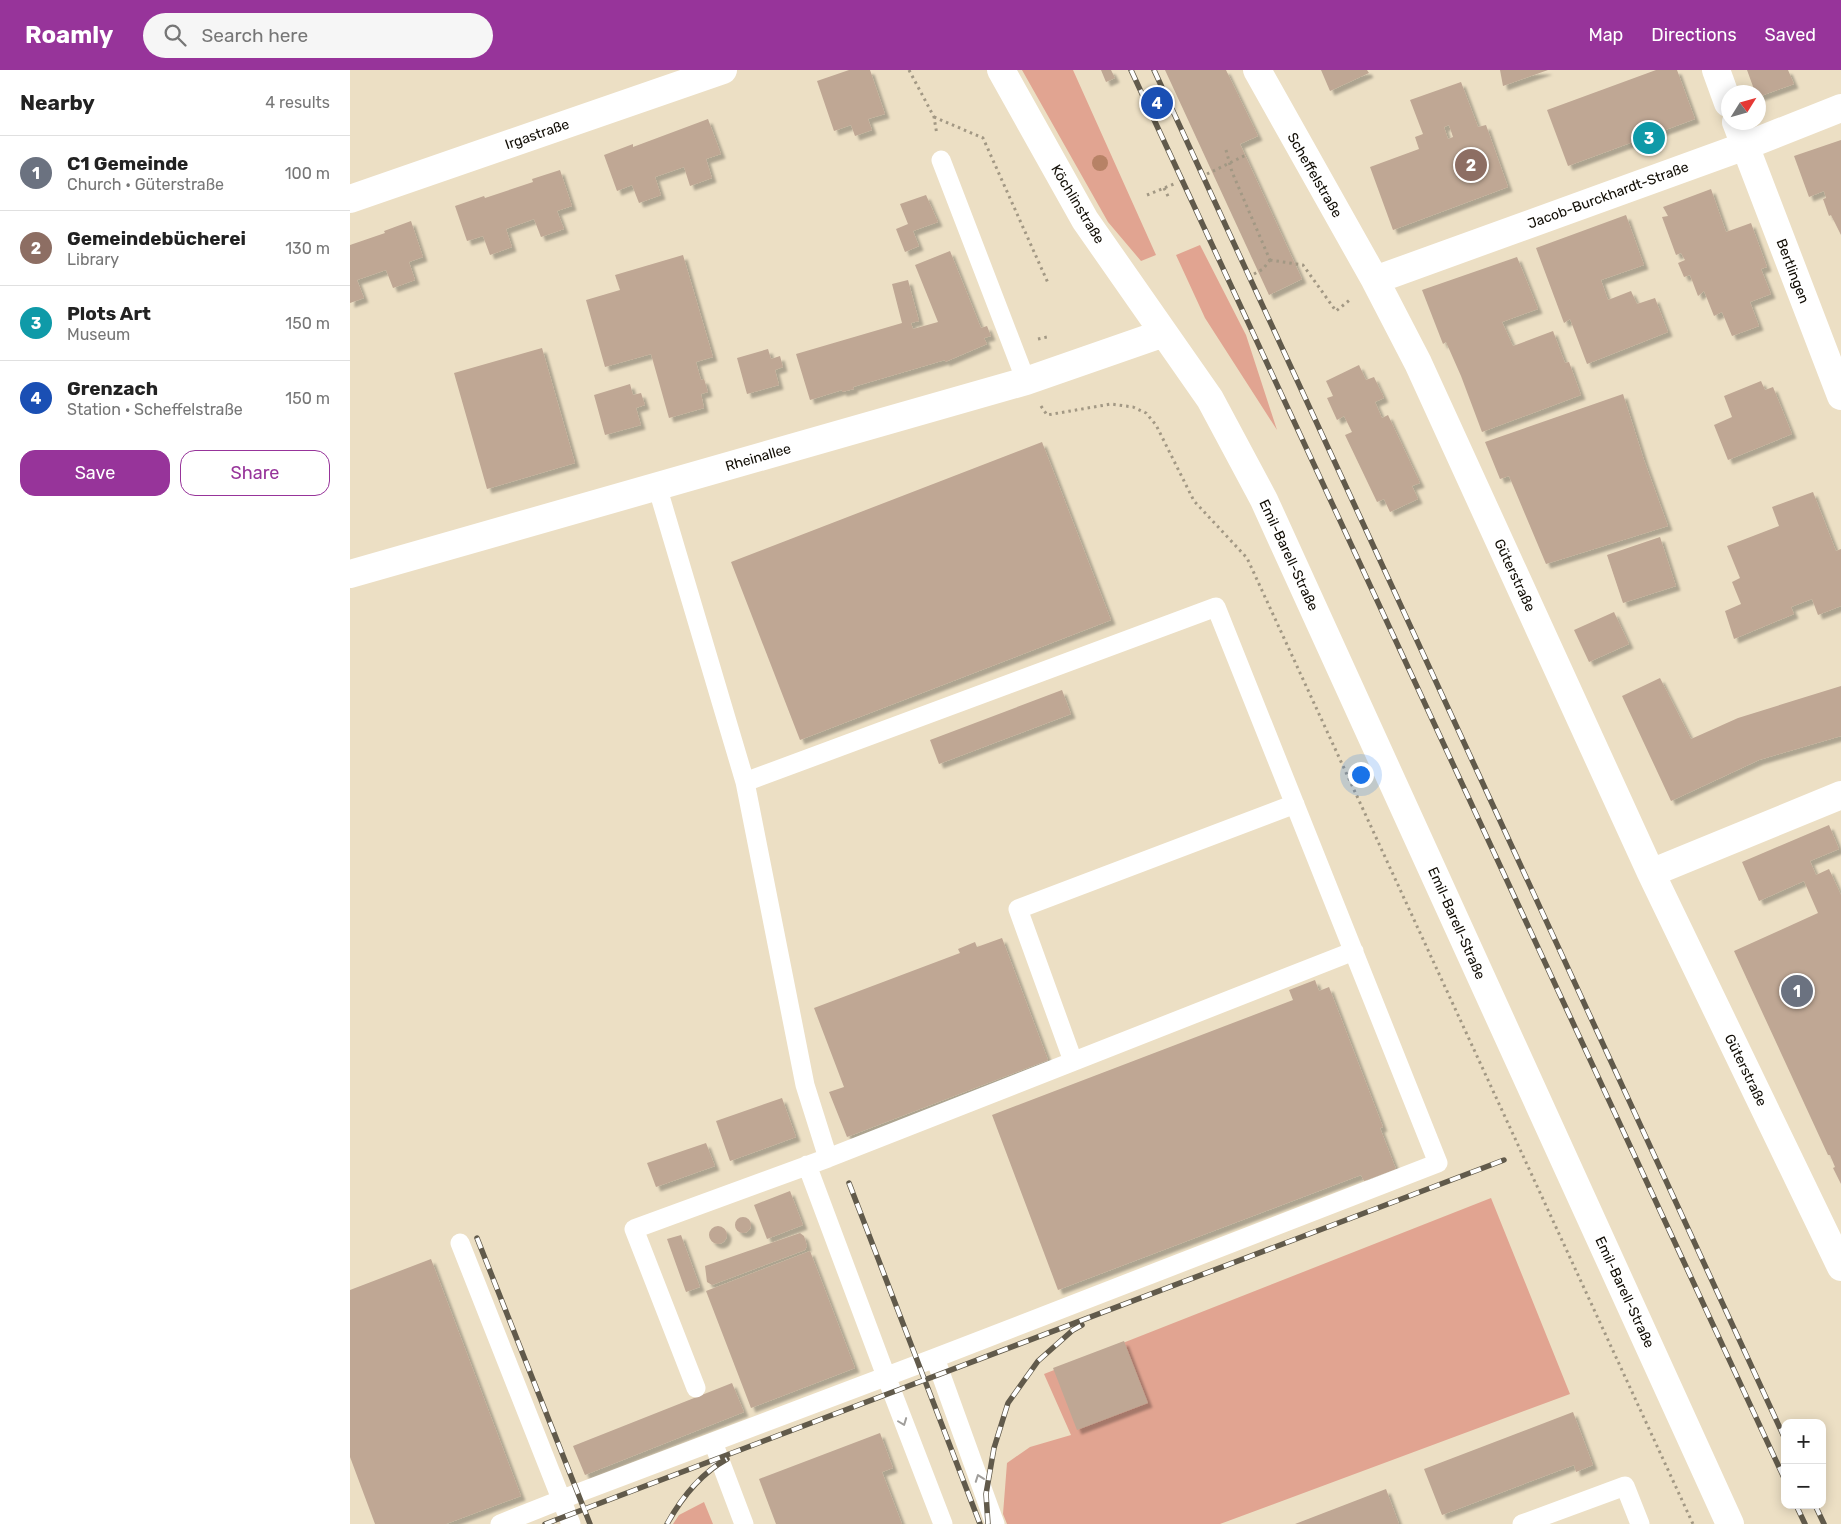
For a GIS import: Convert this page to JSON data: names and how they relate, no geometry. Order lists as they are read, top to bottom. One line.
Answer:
{"streets":{"street":["Irgastraße","Scheffelstraße","Jacob-Burckhardt-Straße","Köchlinstraße","Bertlingen","Rheinallee","Emil-Barell-Straße","Güterstraße"]},"crossings":[["Scheffelstraße","Jacob-Burckhardt-Straße"],["Scheffelstraße","Güterstraße"],["Jacob-Burckhardt-Straße","Bertlingen"],["Jacob-Burckhardt-Straße","Güterstraße"],["Köchlinstraße","Rheinallee"],["Köchlinstraße","Emil-Barell-Straße"],["Rheinallee","Emil-Barell-Straße"]],"north":"top right","page":{"header":"Roamly","search":"Search here","nav":["Map","Directions","Saved"],"heading":["Nearby","4 results"],"pins":["4","3","2","1"],"list":[{"mark":"1","name":"C1 Gemeinde","note":"Church · Güterstraße","value":"100 m"},{"mark":"2","name":"Gemeindebücherei","note":"Library","value":"130 m"},{"mark":"3","name":"Plots Art","note":"Museum","value":"150 m"},{"mark":"4","name":"Grenzach","note":"Station · Scheffelstraße","value":"150 m"}],"buttons":["Save","Share"],"map_buttons":["+","−"]}}
